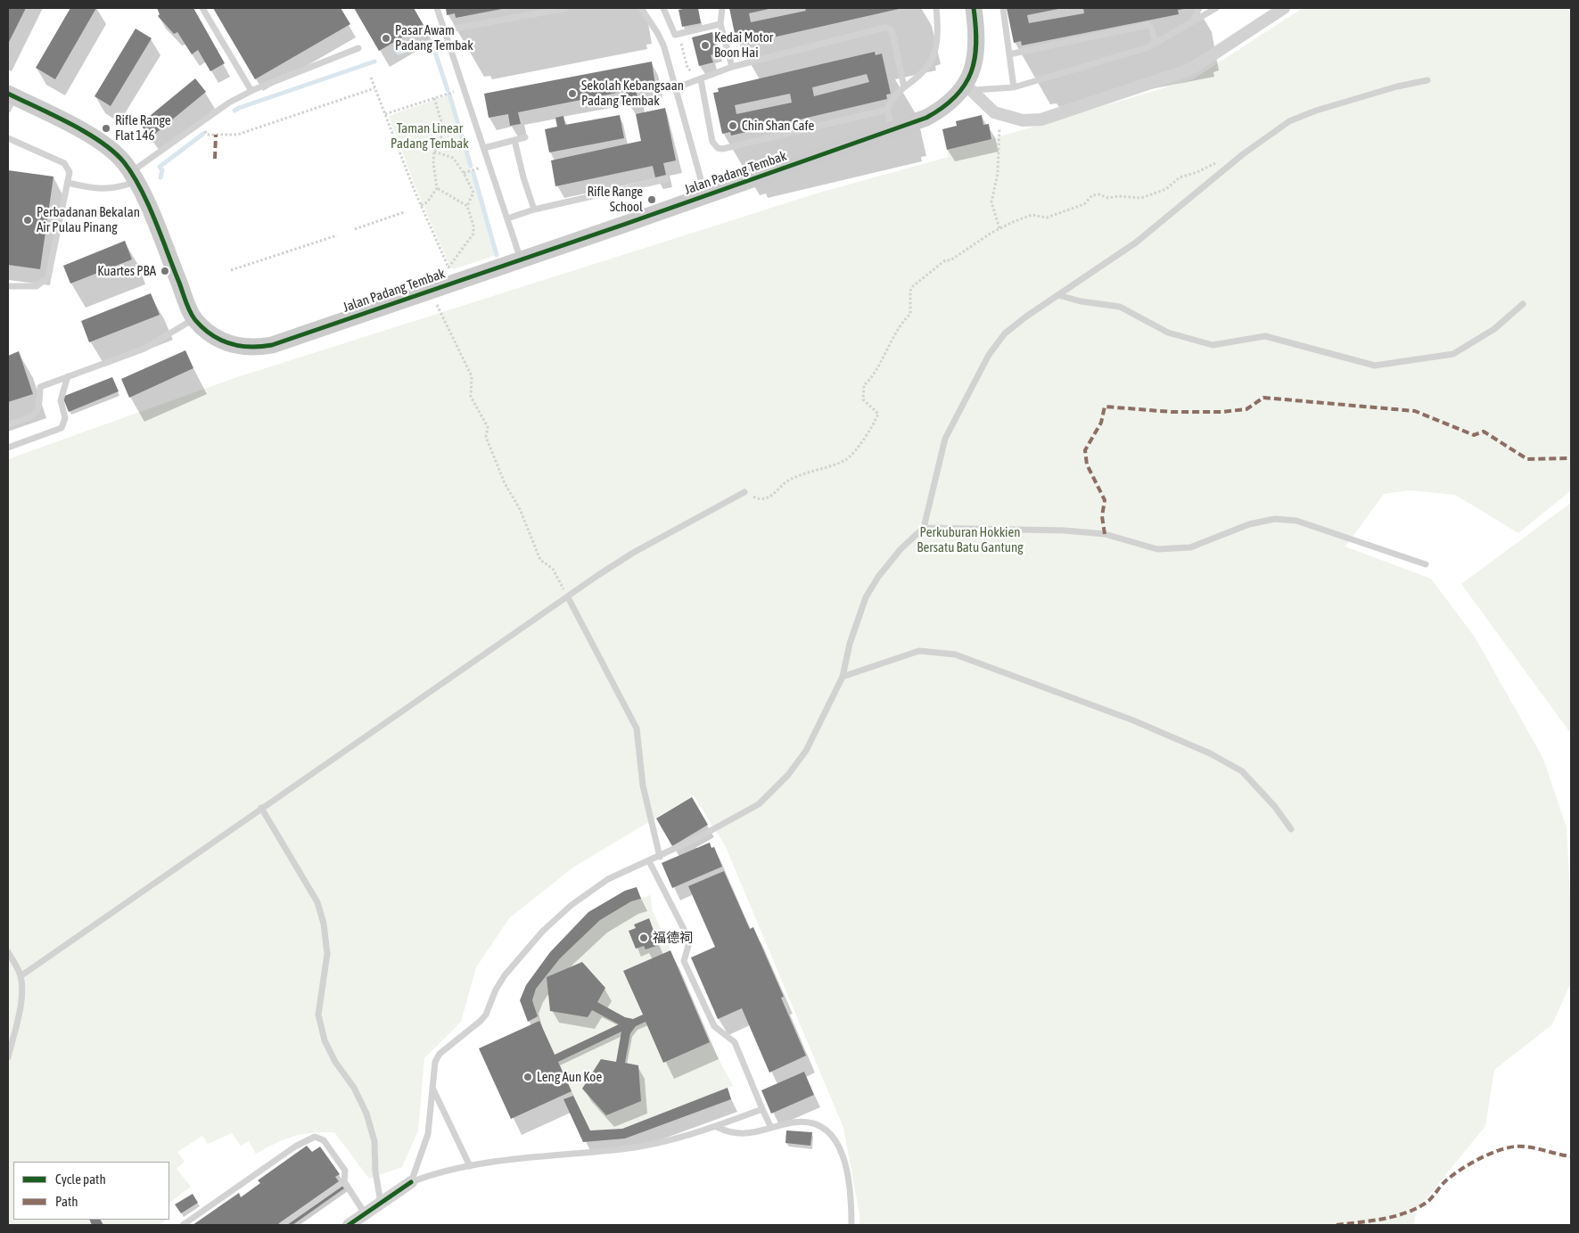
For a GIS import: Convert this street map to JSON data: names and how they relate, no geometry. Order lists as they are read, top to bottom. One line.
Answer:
{"streets":{"street":["Jalan Padang Tembak"]},"parks":["Taman Linear Padang Tembak","Perkuburan Hokkien Bersatu Batu Gantung"],"places":["Pasar Awam Padang Tembak","Kedai Motor Boon Hai","Sekolah Kebangsaan Padang Tembak","Chin Shan Cafe","Rifle Range Flat 146","Rifle Range School","Perbadanan Bekalan Air Pulau Pinang","Kuartes PBA","福德祠","Leng Aun Koe"],"legend":["Cycle path","Path"]}
